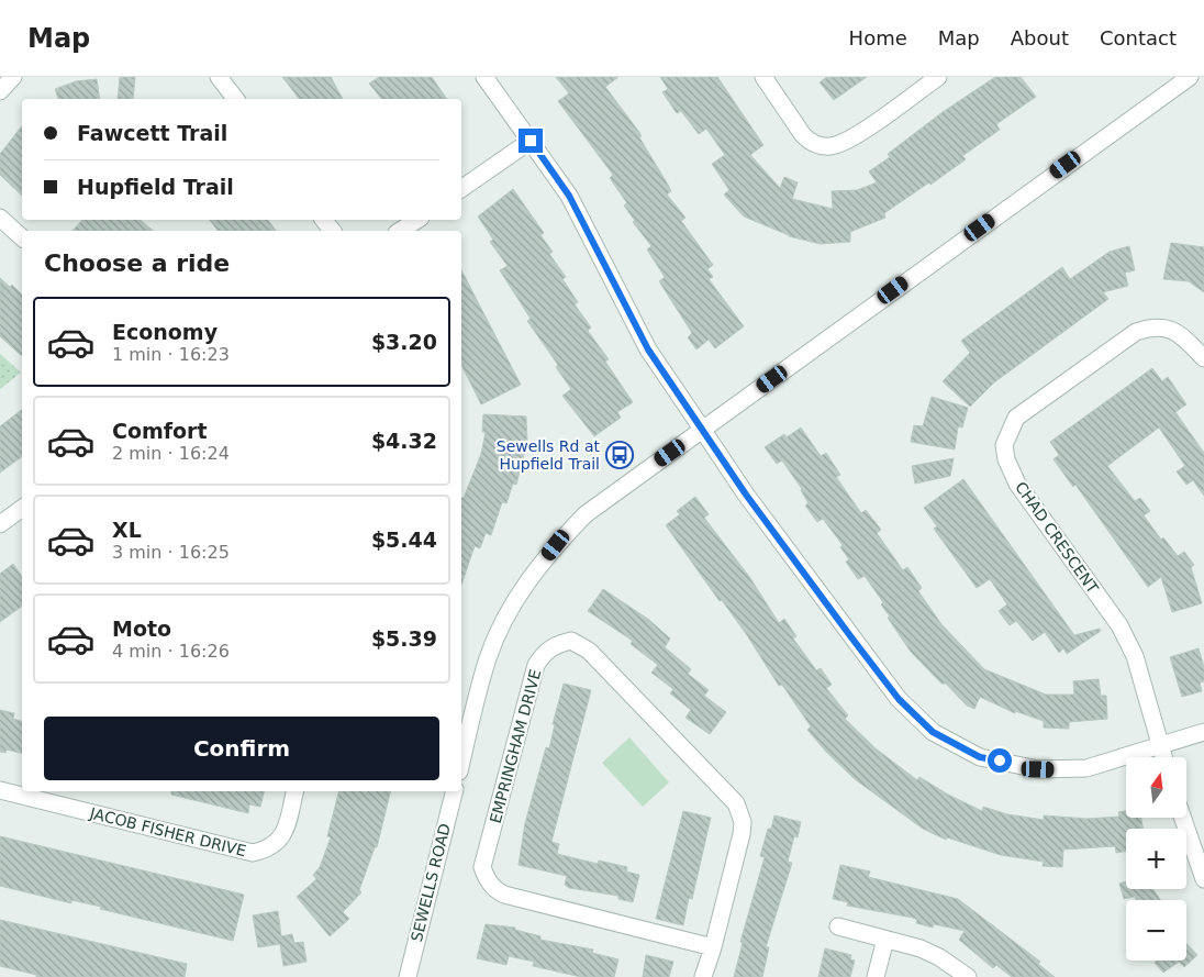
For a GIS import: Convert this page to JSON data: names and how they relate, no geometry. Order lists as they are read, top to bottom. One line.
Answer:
{"streets":{"street":["CHAD CRESCENT","EMPRINGHAM DRIVE","JACOB FISHER DRIVE","SEWELLS ROAD"]},"places":{"bus stop":["Sewells Rd at Hupfield Trail"]},"north":"top","page":{"header":"Map","nav":["Home","Map","About","Contact"],"banner":["Fawcett Trail","Hupfield Trail"],"heading":"Choose a ride","list":[{"name":"Economy","note":"1 min · 16:23","value":"$3.20"},{"name":"Comfort","note":"2 min · 16:24","value":"$4.32"},{"name":"XL","note":"3 min · 16:25","value":"$5.44"},{"name":"Moto","note":"4 min · 16:26","value":"$5.39"}],"buttons":"Confirm","map_buttons":["+","−"]}}
